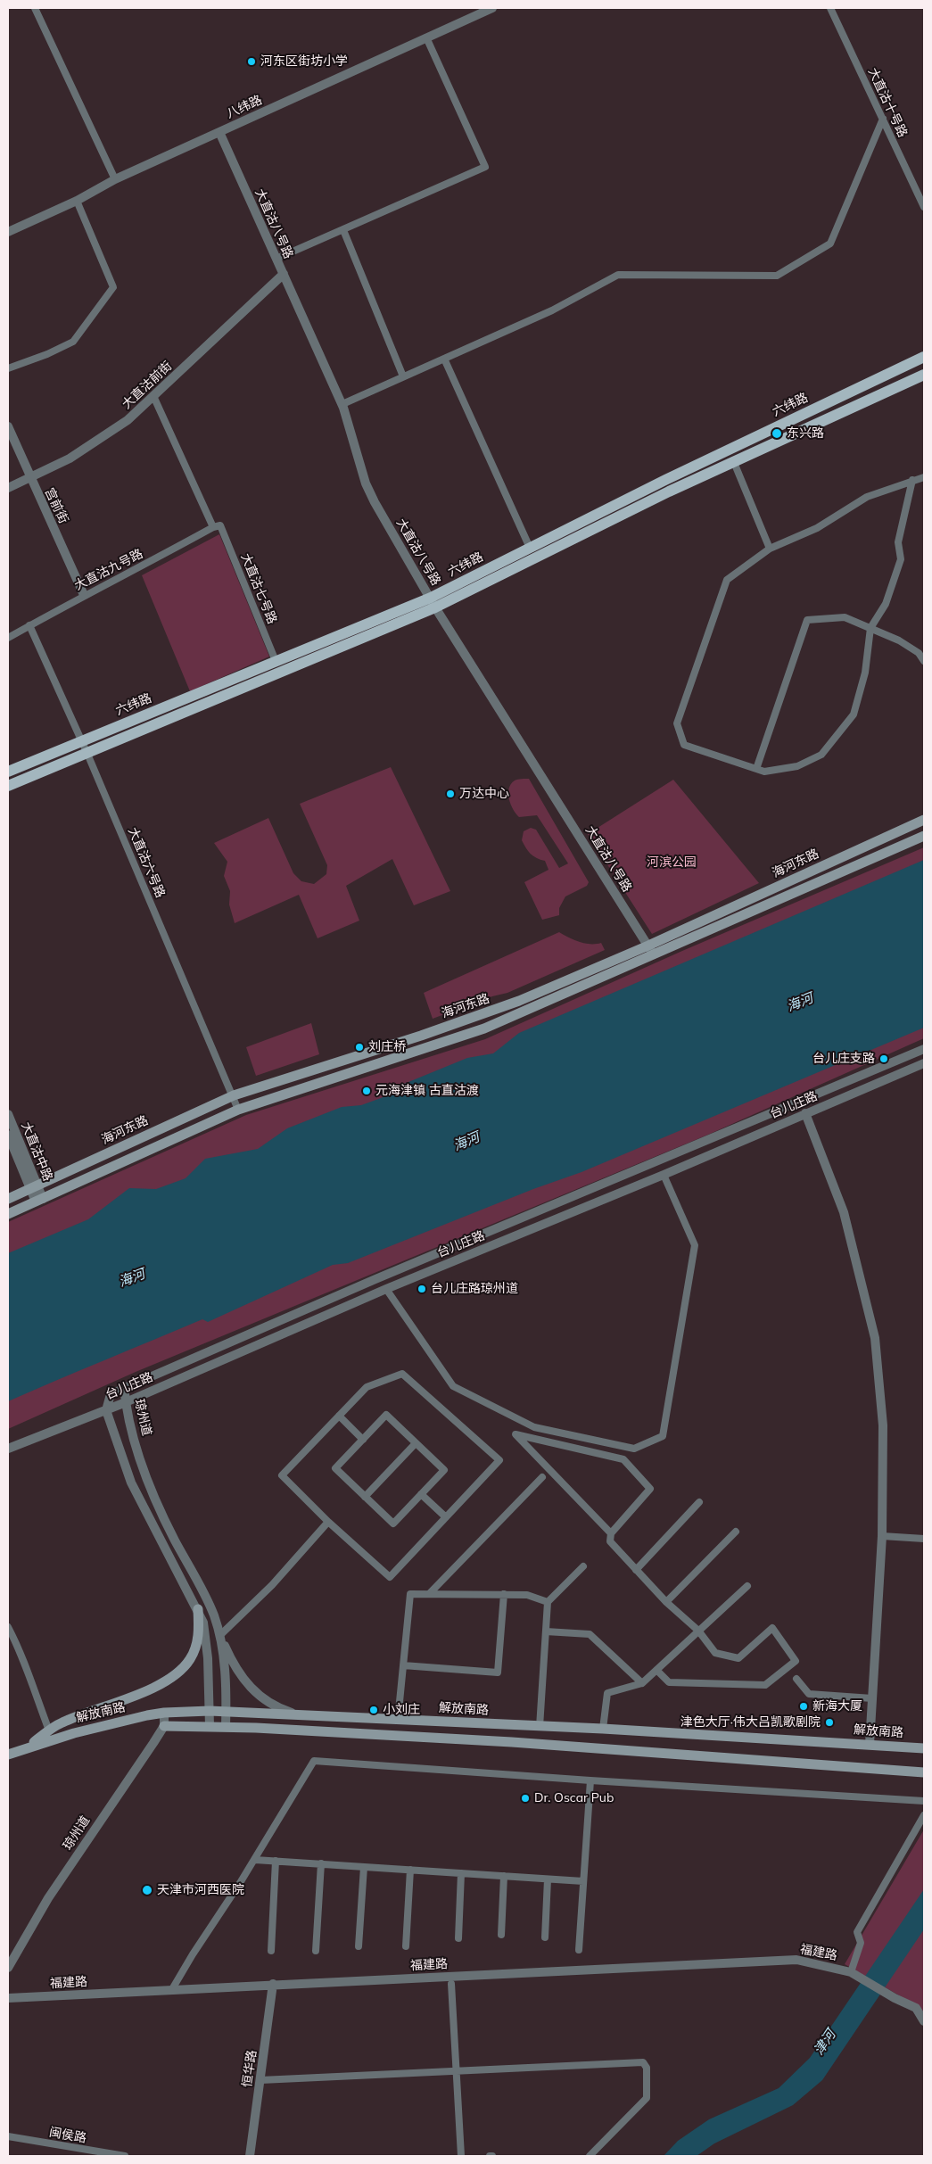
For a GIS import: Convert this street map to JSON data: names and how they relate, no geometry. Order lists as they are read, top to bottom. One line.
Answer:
{"streets":{"main road":["六纬路","海河东路","解放南路"],"street":["大直沽十号路","八纬路","大直沽八号路","大直沽前街","宫前街","大直沽九号路","大直沽七号路","大直沽六号路","台儿庄路","大直沽中路","琼州道","福建路","恒华路","闽侯路"]},"crossings":[["八纬路","大直沽八号路"],["大直沽八号路","大直沽前街"],["大直沽八号路","六纬路"],["大直沽八号路","海河东路"],["大直沽前街","宫前街"],["大直沽前街","大直沽七号路"],["六纬路","大直沽七号路"],["六纬路","大直沽六号路"],["宫前街","大直沽九号路"],["大直沽九号路","大直沽七号路"],["大直沽九号路","大直沽六号路"],["大直沽六号路","海河东路"],["海河东路","大直沽中路"],["台儿庄路","琼州道"],["琼州道","解放南路"],["福建路","恒华路"]],"water":["海河","津河"],"parks":["河滨公园"],"places":["河东区街坊小学","东兴路","万达中心","刘庄桥","台儿庄支路","元海津镇 古直沽渡","台儿庄路琼州道","新海大厦","小刘庄","津色大厅·伟大吕凯歌剧院","Dr. Oscar Pub","天津市河西医院"]}
